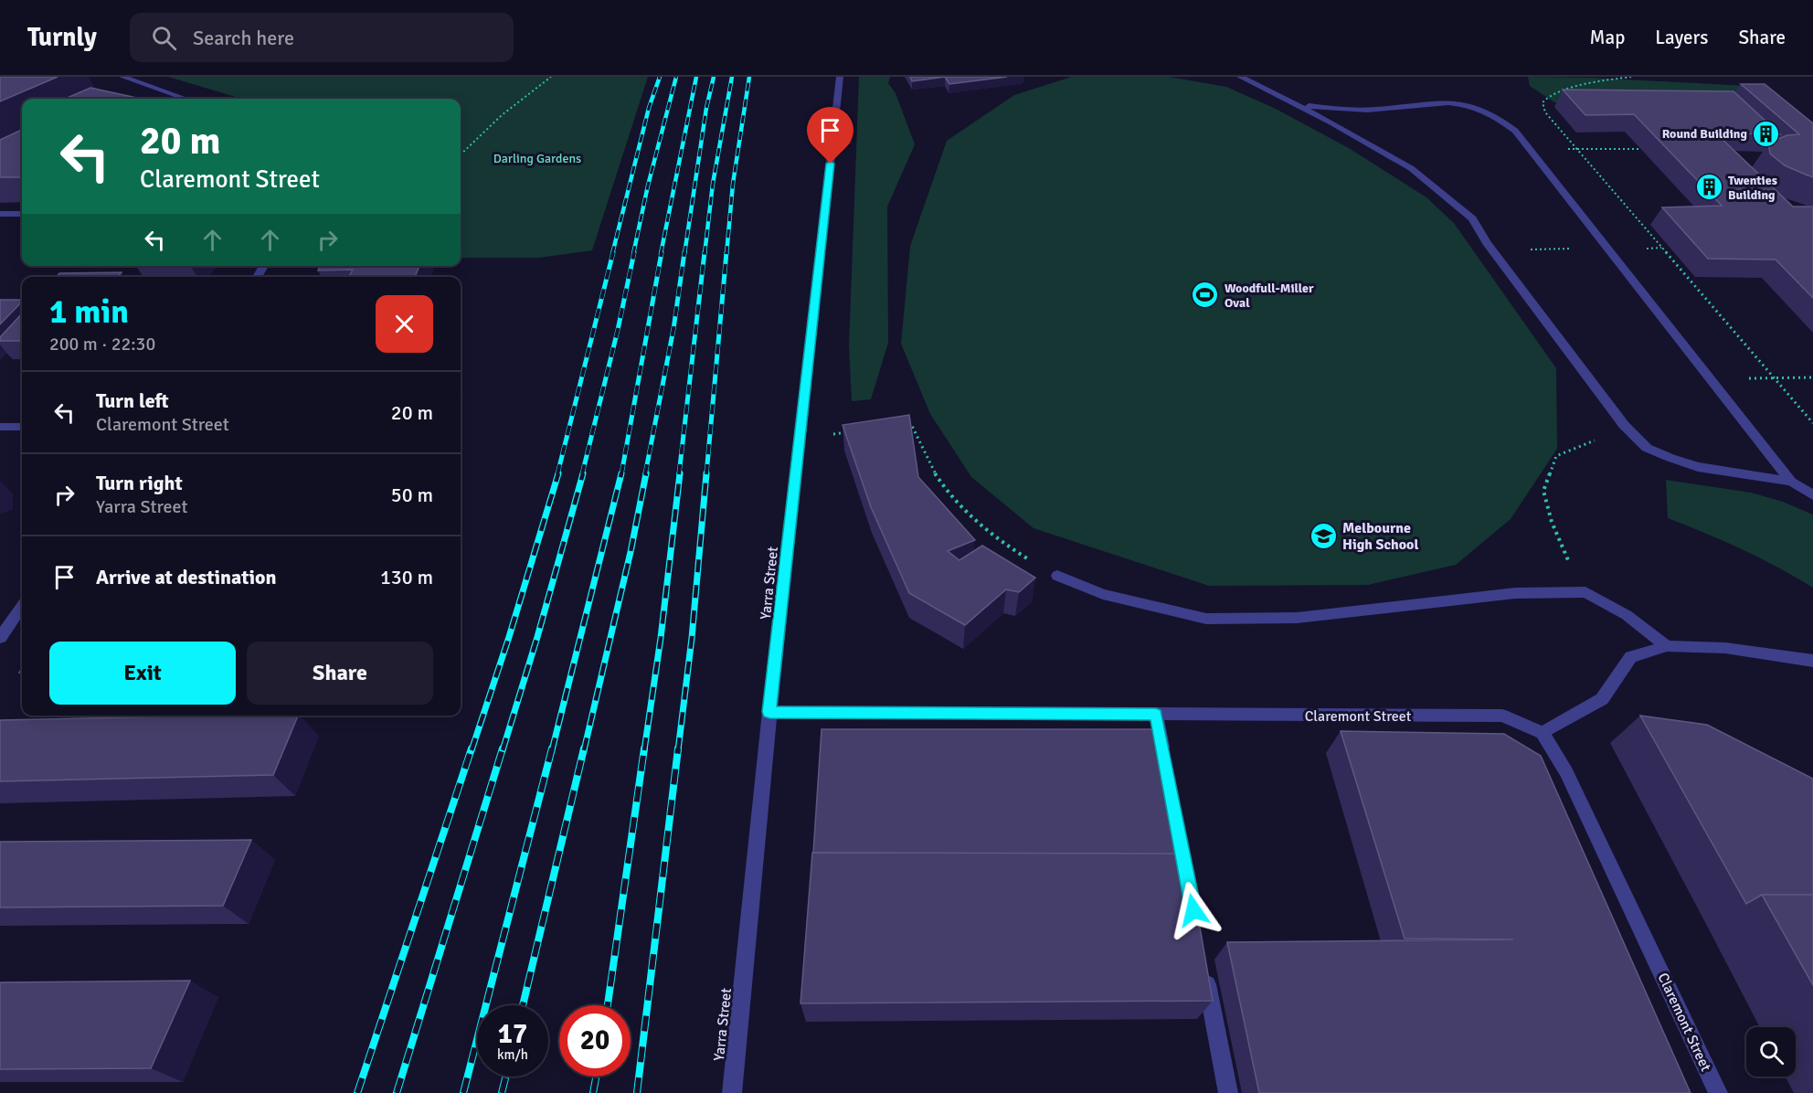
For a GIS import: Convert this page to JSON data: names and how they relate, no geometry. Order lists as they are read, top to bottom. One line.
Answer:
{"streets":{"street":["Yarra Street","Claremont Street"]},"crossings":[["Yarra Street","Claremont Street"]],"parks":["Darling Gardens"],"places":{"building":["Round Building","Twenties Building"],"sports":["Woodfull-Miller Oval"],"school or university":["Melbourne High School"]},"page":{"header":"Turnly","search":"Search here","nav":["Map","Layers","Share"],"turn":["20 m","Claremont Street"],"heading":["1 min","200 m · 22:30"],"list":[{"name":"Turn left","note":"Claremont Street","value":"20 m"},{"name":"Turn right","note":"Yarra Street","value":"50 m"},{"name":"Arrive at destination","value":"130 m"}],"buttons":["Exit","Share"],"speed":"17 km/h","limit":"20"}}
